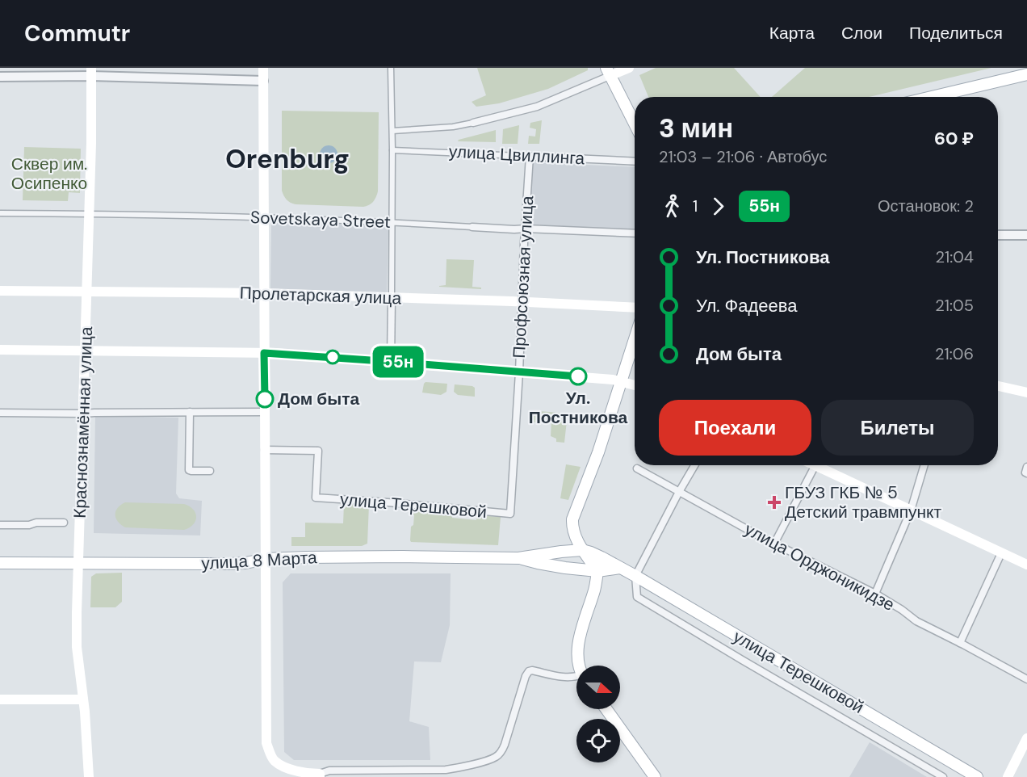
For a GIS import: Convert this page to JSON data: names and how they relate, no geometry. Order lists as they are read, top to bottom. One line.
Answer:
{"streets":{"main road":["Пролетарская улица","Краснознамённая улица","улица Терешковой","улица 8 Марта"],"street":["улица Цвиллинга","Sovetskaya Street","Профсоюзная улица","улица Орджоникидзе"]},"crossings":[["улица Цвиллинга","Профсоюзная улица"],["Sovetskaya Street","Профсоюзная улица"],["Sovetskaya Street","Краснознамённая улица"],["Профсоюзная улица","Пролетарская улица"],["Профсоюзная улица","улица Терешковой"],["Пролетарская улица","Краснознамённая улица"],["Краснознамённая улица","улица 8 Марта"],["улица Терешковой","улица 8 Марта"]],"districts":["Orenburg"],"parks":["Сквер им. Осипенко"],"places":{"other":["Ул. Постникова","Дом быта"],"health":["ГБУЗ ГКБ № 5 Детский травмпункт"]},"lines":["bus line 55н"],"north":"right","page":{"header":"Commutr","nav":["Карта","Слои","Поделиться"],"on_map":"55н","heading":["3 мин","21:03 – 21:06 · Автобус","60 ₽"],"legs":["1","55н","Остановок: 2"],"list":[{"name":"Ул. Постникова","value":"21:04"},{"name":"Ул. Фадеева","value":"21:05"},{"name":"Дом быта","value":"21:06"}],"buttons":["Поехали","Билеты"]}}
